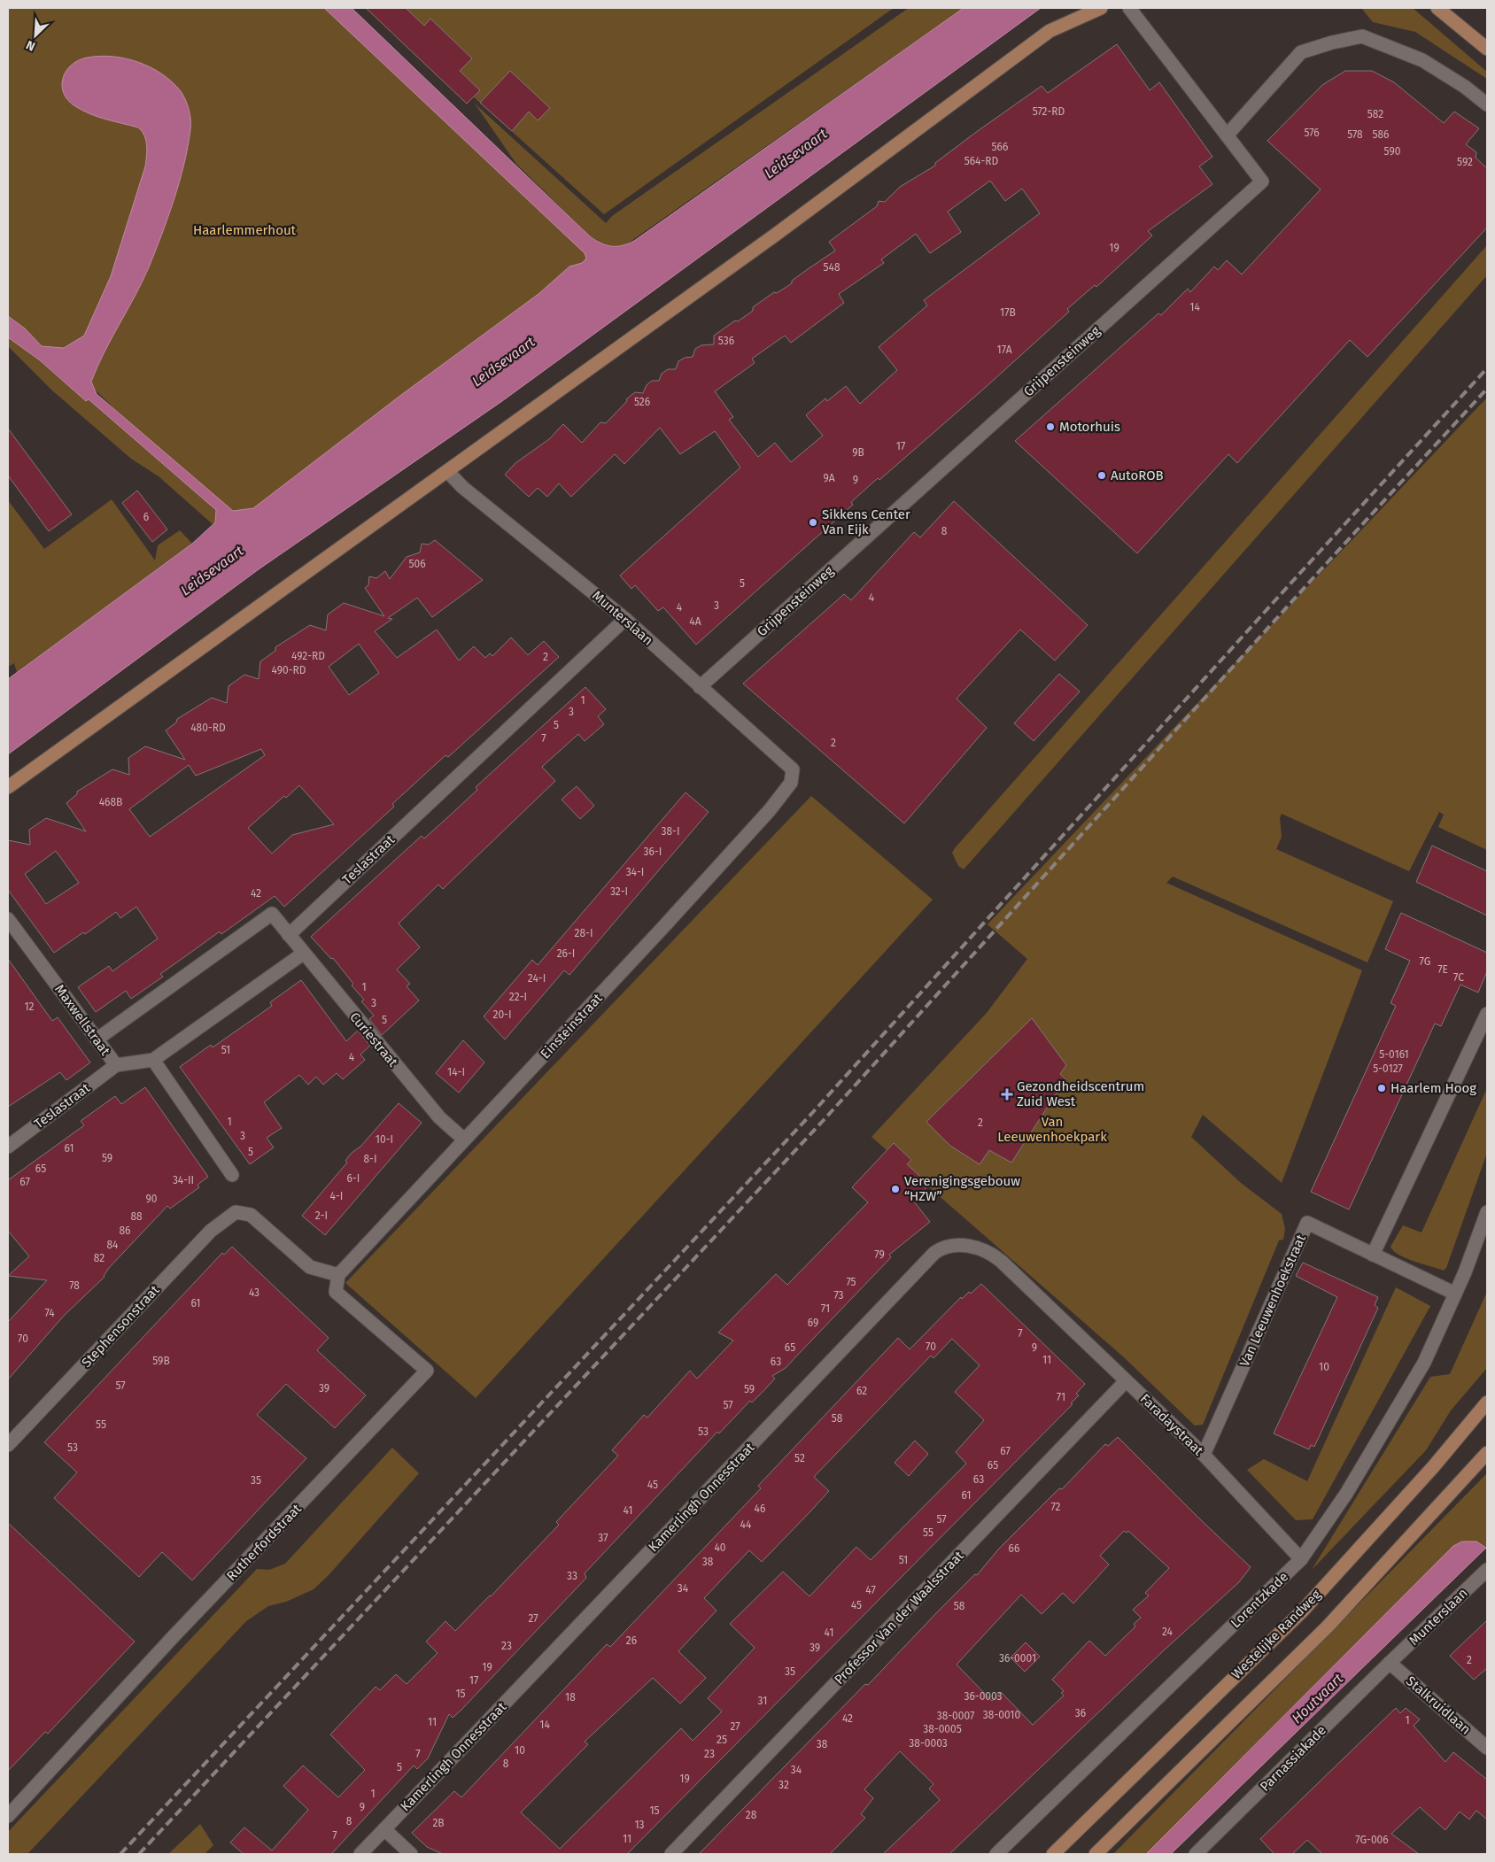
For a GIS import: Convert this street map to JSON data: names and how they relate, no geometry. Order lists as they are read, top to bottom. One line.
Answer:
{"streets":{"main road":["Westelijke Randweg"],"street":["Grijpensteinweg","Munterslaan","Teslastraat","Maxwellstraat","Einsteinstraat","Curiestraat","Van Leeuwenhoekstraat","Stephensonstraat","Faradaystraat","Kamerlingh Onnesstraat","Rutherfordstraat","Lorentzkade","Professor Van der Waalsstraat","Stalkruidlaan","Parnassiakade"]},"crossings":[["Grijpensteinweg","Munterslaan"],["Munterslaan","Teslastraat"],["Munterslaan","Einsteinstraat"],["Munterslaan","Stalkruidlaan"],["Munterslaan","Parnassiakade"],["Teslastraat","Maxwellstraat"],["Teslastraat","Curiestraat"],["Einsteinstraat","Curiestraat"],["Einsteinstraat","Stephensonstraat"],["Einsteinstraat","Rutherfordstraat"],["Van Leeuwenhoekstraat","Faradaystraat"],["Van Leeuwenhoekstraat","Lorentzkade"],["Stephensonstraat","Rutherfordstraat"],["Faradaystraat","Kamerlingh Onnesstraat"],["Faradaystraat","Lorentzkade"],["Faradaystraat","Professor Van der Waalsstraat"],["Stalkruidlaan","Parnassiakade"]],"water":["Leidsevaart","Houtvaart"],"parks":["Haarlemmerhout","Van Leeuwenhoekpark"],"places":{"other":["Motorhuis","AutoROB","Sikkens Center Van Eijk","Haarlem Hoog","Verenigingsgebouw “HZW”"],"health":["Gezondheidscentrum Zuid West"]},"house_numbers":["572-RD","582","576","578","586","566","590","564-RD","592","19","548","14","17B","536","17A","526","17","9B","9A","9","6","8","506","5","4","3","4","4A","492-RD","2","490-RD","1","3","5","480-RD","7","2","468B","38-I","36-I","34-I","32-I","42","28-I","26-I","7G","7E","7C","24-I","1","22-I","3","12","20-I","5","51","5-0161","4","5-0127","14-I","1","2","3","10-I","61","5","59","8-I","65","6-I","34-II","67","4-I","90","2-I","88","86","84","79","82","75","78","43","73","61","71","74","69","7","70","70","65","9","11","59B","63","10","57","39","59","62","71","57","58","55","53","53","67","52","65","63","35","45","61","72","46","41","57","44","55","37","40","66","51","38","33","34","47","45","58","27","24","41","26","23","39","36-0001","2","19","35","17","15","36-0003","18","31","36","38-0010","38-0007","42","1","11","14","27","38-0005","25","38-0003","38","10","7","23","8","5","34","19","32","1","9","15","28","8","2B","13","7","11","7G-006"],"north":"bottom left"}
